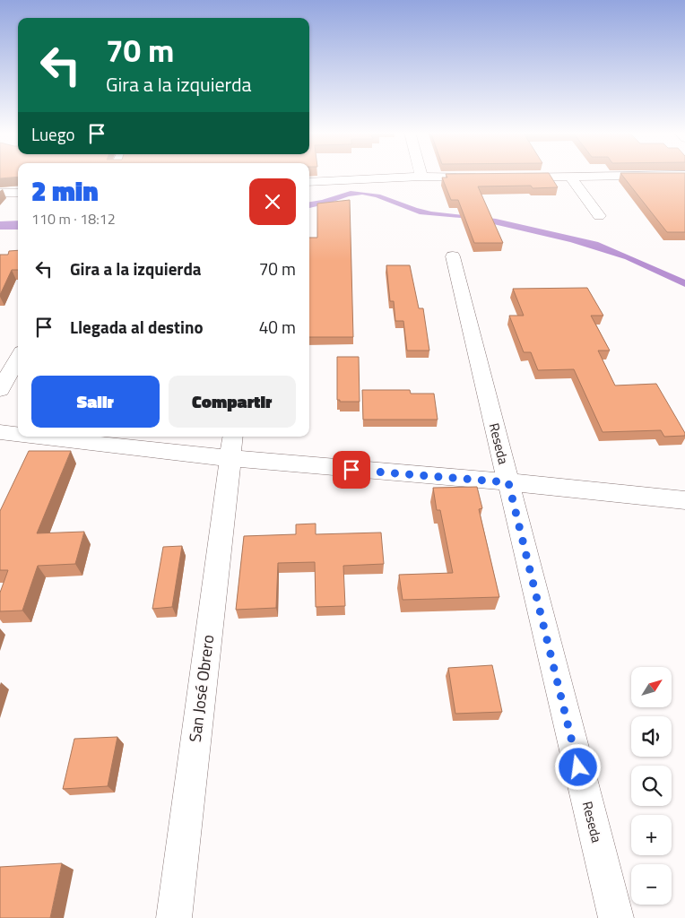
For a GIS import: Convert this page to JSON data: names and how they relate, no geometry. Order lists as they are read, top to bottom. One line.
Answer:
{"streets":{"street":["Reseda","San José Obrero"]},"north":"top right","page":{"turn":["70 m","Gira a la izquierda"],"then":"Luego","heading":["2 min","110 m · 18:12"],"list":[{"name":"Gira a la izquierda","value":"70 m"},{"name":"Llegada al destino","value":"40 m"}],"buttons":["Salir","Compartir"],"map_buttons":["+","−"]}}
